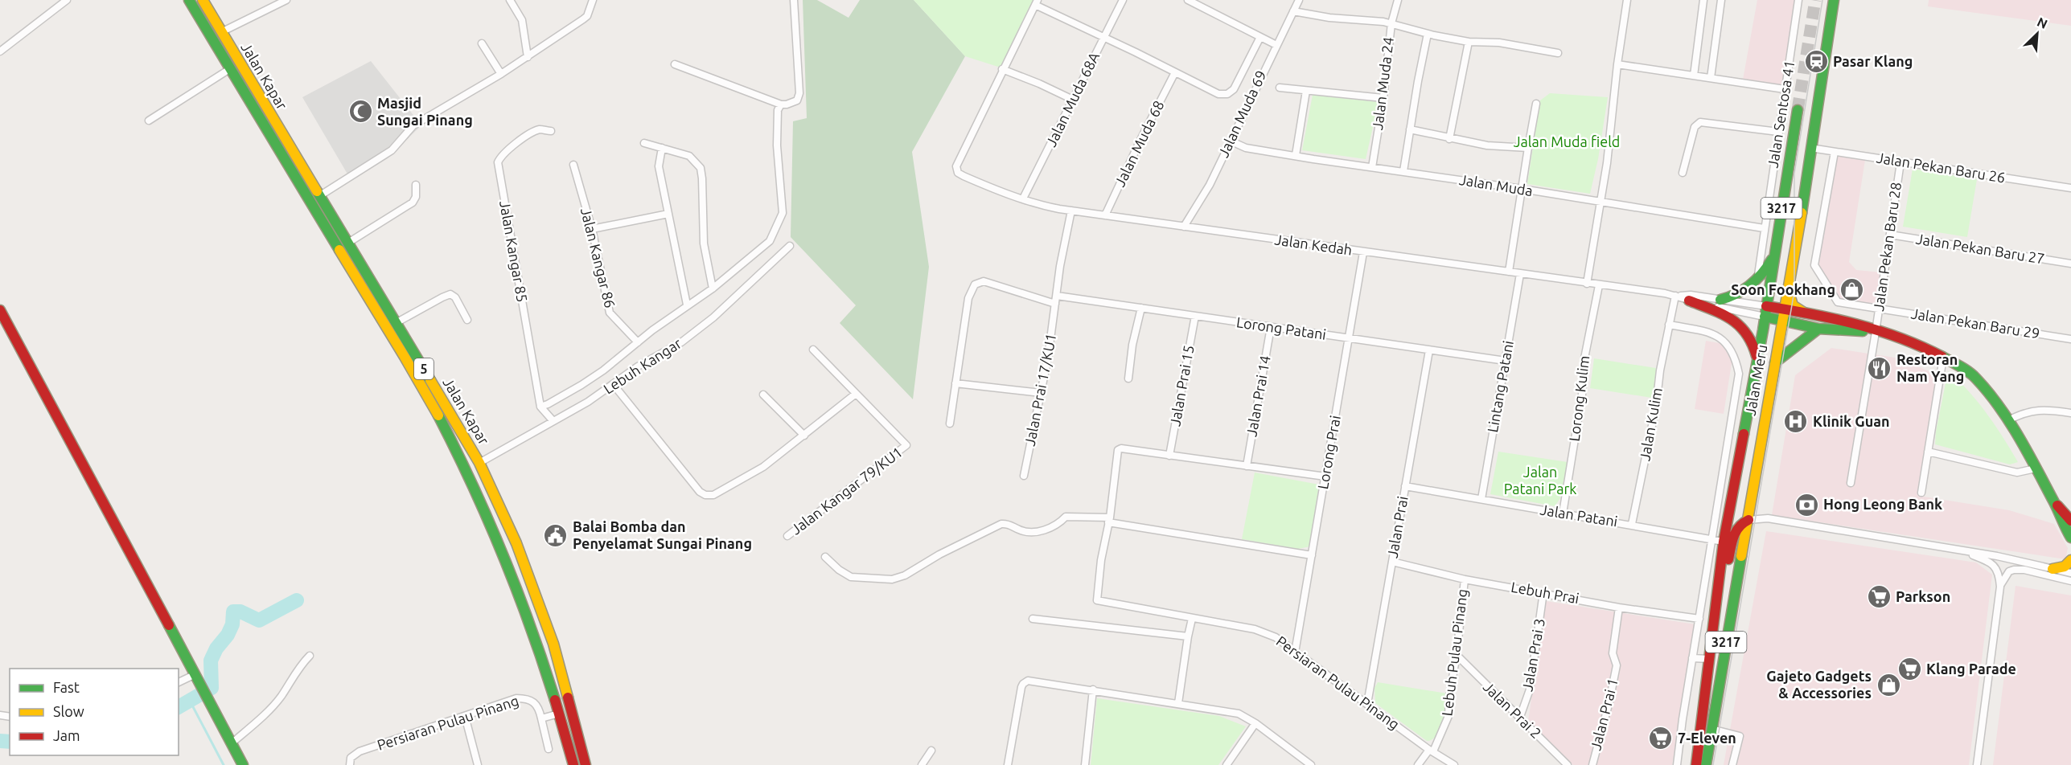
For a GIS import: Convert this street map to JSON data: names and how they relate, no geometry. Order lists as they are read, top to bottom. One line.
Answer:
{"streets":{"main road":["Jalan Kapar","3217","5","Jalan Meru"],"street":["Jalan Muda 24","Jalan Muda 68A","Jalan Muda 69","Jalan Sentosa 41","Jalan Muda 68","Jalan Pekan Baru 26","Jalan Muda","Jalan Kedah","Jalan Pekan Baru 28","Jalan Pekan Baru 27","Jalan Kangar 85","Jalan Kangar 86","Jalan Pekan Baru 29","Lorong Patani","Lebuh Kangar","Jalan Prai 15","Lintang Patani","Jalan Prai 17/KU1","Jalan Prai 14","Lorong Kulim","Jalan Kulim","Lorong Prai","Jalan Kangar 79/KU1","Jalan Patani","Jalan Prai","Lebuh Prai","Lebuh Pulau Pinang","Jalan Prai 3","Persiaran Pulau Pinang","Jalan Prai 2","Jalan Prai 1"]},"crossings":[["Jalan Kapar","Lebuh Kangar"],["Jalan Muda 24","Jalan Muda"],["Jalan Muda 68A","Jalan Kedah"],["Jalan Muda 69","Jalan Muda"],["Jalan Muda 69","Jalan Kedah"],["Jalan Sentosa 41","Jalan Muda"],["Jalan Muda 68","Jalan Kedah"],["Jalan Pekan Baru 26","Jalan Pekan Baru 28"],["Jalan Pekan Baru 26","Jalan Pekan Baru 29"],["Jalan Pekan Baru 26","Jalan Meru"],["Jalan Kedah","Lintang Patani"],["Jalan Kedah","Jalan Prai 17/KU1"],["Jalan Kedah","Lorong Kulim"],["Jalan Kedah","Jalan Kulim"],["Jalan Kedah","Lorong Prai"],["Jalan Pekan Baru 28","Jalan Pekan Baru 27"],["Jalan Pekan Baru 28","Jalan Pekan Baru 29"],["Lorong Patani","Jalan Prai 15"],["Lorong Patani","Lintang Patani"],["Lorong Patani","Jalan Prai 17/KU1"],["Lorong Patani","Jalan Prai 14"],["Lorong Patani","Lorong Prai"],["Lorong Patani","Jalan Prai"],["Jalan Meru","Jalan Patani"],["Lintang Patani","Jalan Patani"],["Lorong Kulim","Jalan Patani"],["Jalan Kulim","Jalan Patani"],["Lorong Prai","Persiaran Pulau Pinang"],["Jalan Patani","Jalan Prai"],["Jalan Prai","Lebuh Prai"],["Jalan Prai","Persiaran Pulau Pinang"],["Lebuh Prai","Lebuh Pulau Pinang"],["Lebuh Prai","Jalan Prai 3"],["Lebuh Prai","Jalan Prai 1"],["Lebuh Pulau Pinang","Persiaran Pulau Pinang"],["Lebuh Pulau Pinang","Jalan Prai 2"],["Jalan Prai 3","Jalan Prai 2"]],"parks":["Jalan Muda field","Jalan Patani Park"],"places":{"station":["Pasar Klang"],"mosque":["Masjid Sungai Pinang"],"shop":["Soon Fookhang","Gajeto Gadgets & Accessories"],"restaurant":["Restoran Nam Yang"],"hospital":["Klinik Guan"],"bank":["Hong Leong Bank"],"public building":["Balai Bomba dan Penyelamat Sungai Pinang"],"supermarket":["Parkson","Klang Parade","7-Eleven"]},"legend":["Fast","Slow","Jam"],"north":"top right"}
